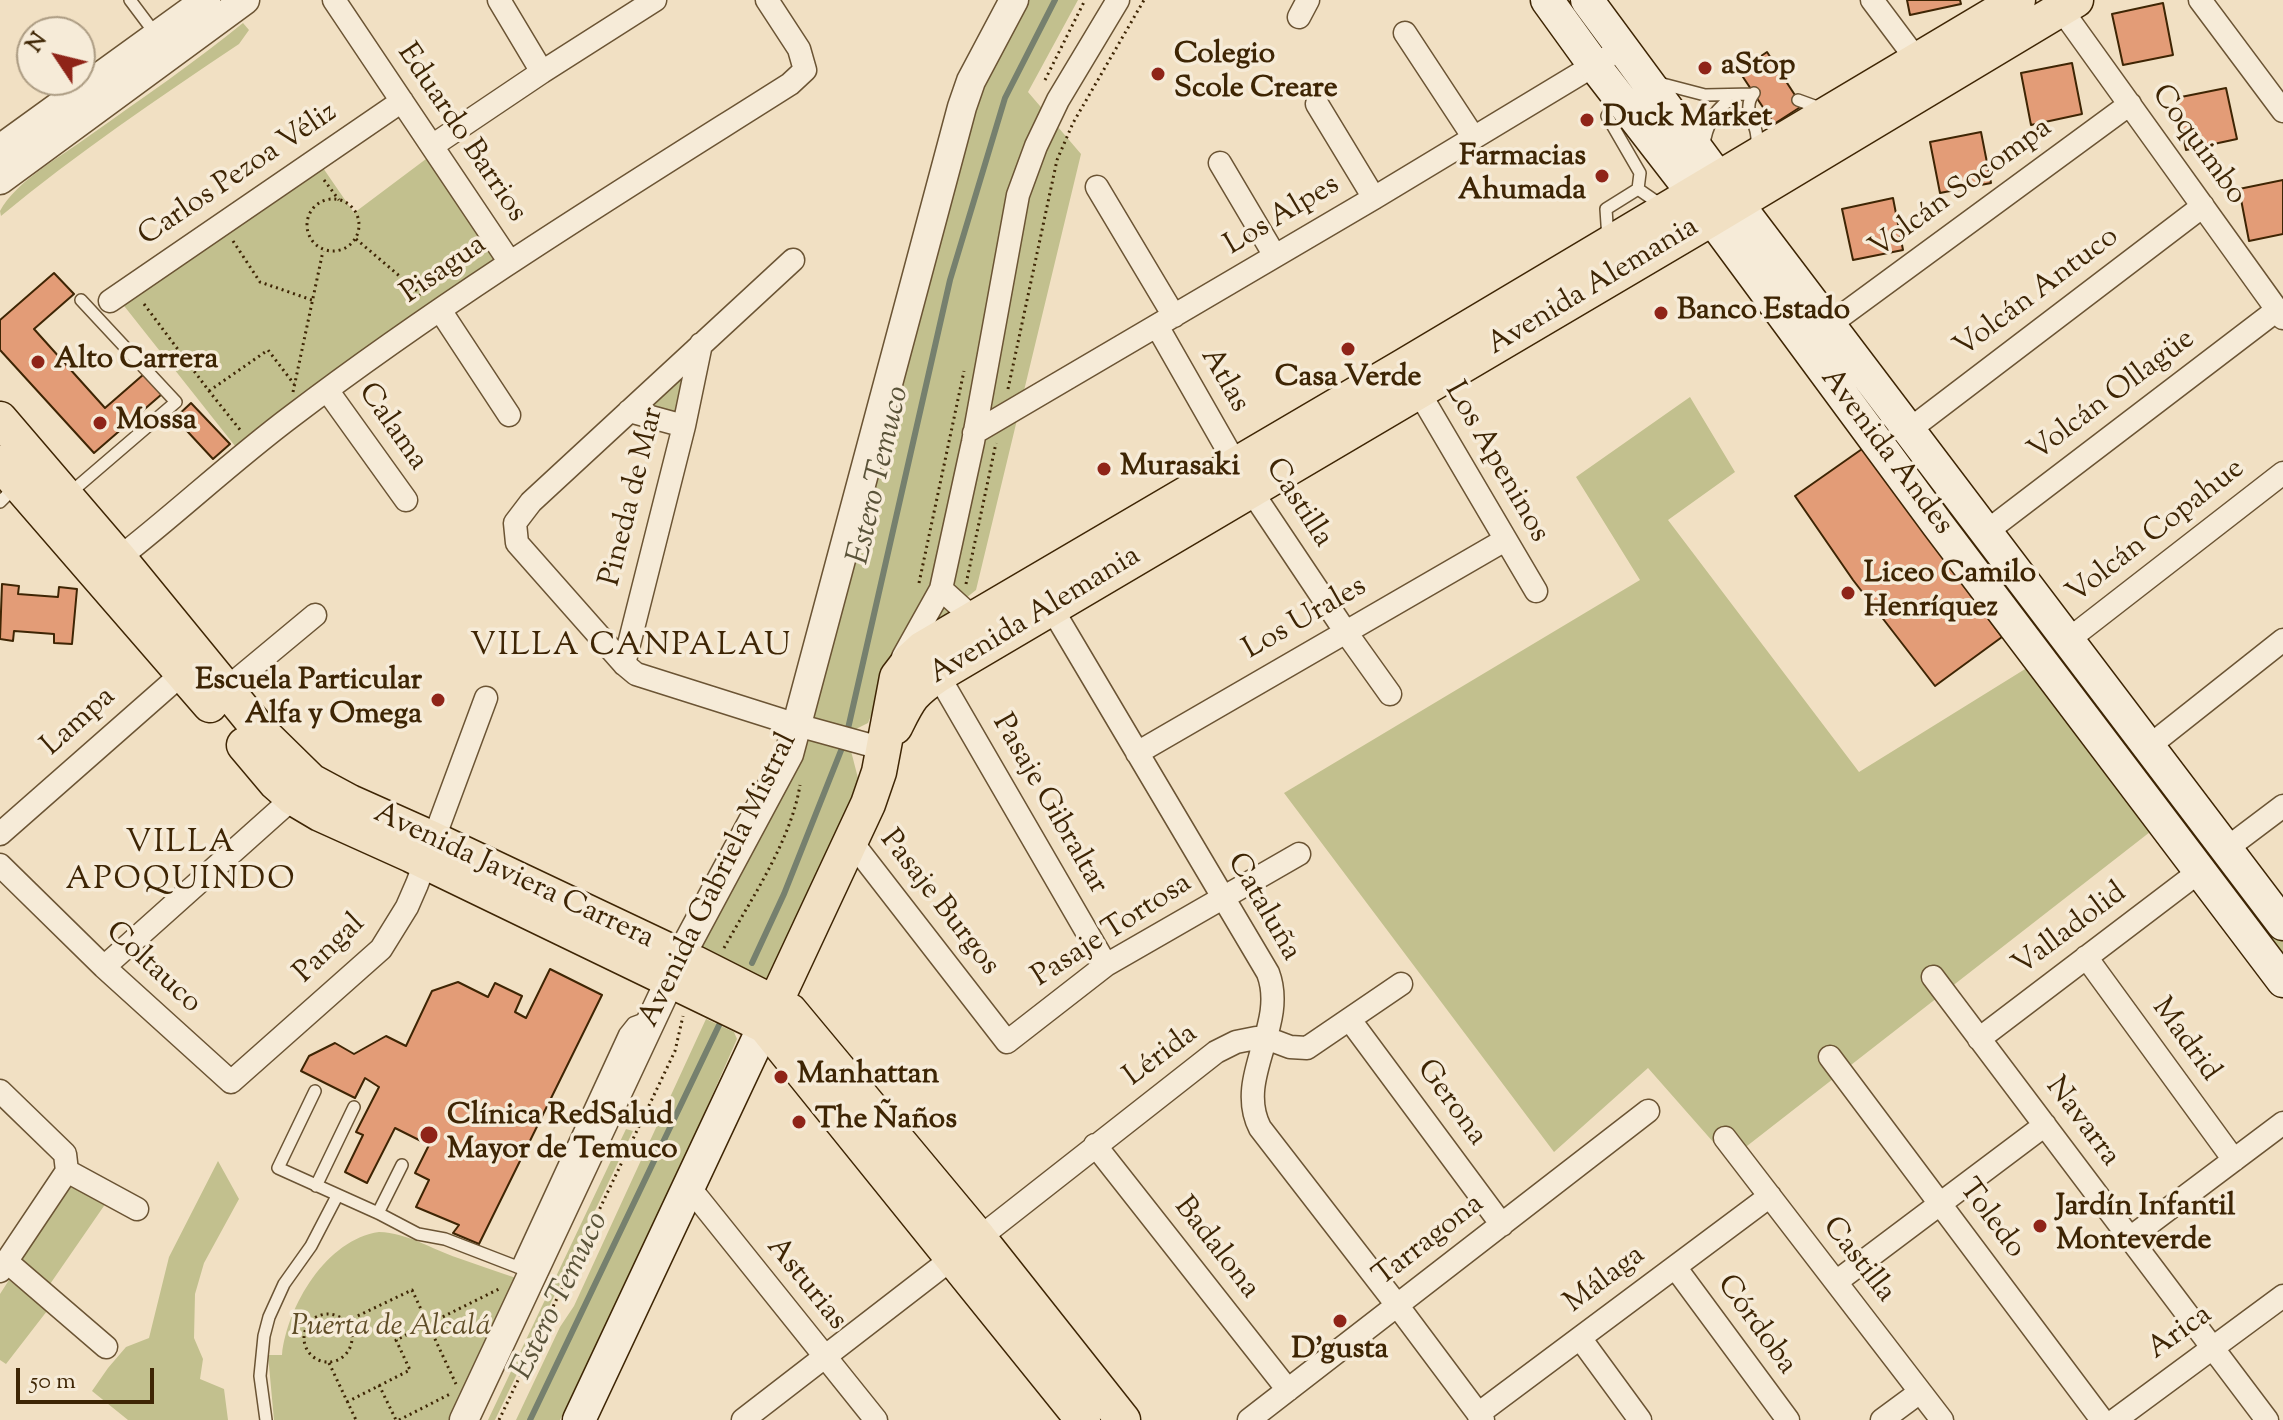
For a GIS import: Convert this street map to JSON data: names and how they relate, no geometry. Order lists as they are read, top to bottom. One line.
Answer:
{"streets":{"main road":["Avenida Alemania","Avenida Andes","Avenida Javiera Carrera"],"street":["Eduardo Barrios","Coquimbo","Carlos Pezoa Véliz","Volcán Socompa","Los Alpes","Pisagua","Volcán Antuco","Atlas","Volcán Ollagüe","Calama","Los Apeninos","Pineda de Mar","Castilla","Volcán Copahue","Los Urales","Lampa","Pasaje Gibraltar","Avenida Gabriela Mistral","Pasaje Burgos","Cataluña","Valladolid","Pasaje Tortosa","Pangal","Coltauco","Madrid","Lérida","Gerona","Navarra","Toledo","Tarragona","Badalona","Málaga","Asturias","Córdoba","Arica"]},"crossings":[["Eduardo Barrios","Carlos Pezoa Véliz"],["Eduardo Barrios","Pisagua"],["Coquimbo","Volcán Socompa"],["Coquimbo","Avenida Alemania"],["Coquimbo","Volcán Antuco"],["Coquimbo","Volcán Ollagüe"],["Volcán Socompa","Avenida Andes"],["Los Alpes","Atlas"],["Los Alpes","Avenida Andes"],["Pisagua","Calama"],["Pisagua","Avenida Javiera Carrera"],["Avenida Alemania","Atlas"],["Avenida Alemania","Avenida Andes"],["Avenida Alemania","Los Apeninos"],["Avenida Alemania","Castilla"],["Avenida Alemania","Pasaje Gibraltar"],["Avenida Alemania","Cataluña"],["Volcán Antuco","Avenida Andes"],["Atlas","Castilla"],["Volcán Ollagüe","Avenida Andes"],["Avenida Andes","Volcán Copahue"],["Avenida Andes","Valladolid"],["Los Apeninos","Los Urales"],["Castilla","Los Urales"],["Castilla","Málaga"],["Los Urales","Cataluña"],["Lampa","Avenida Javiera Carrera"],["Pasaje Gibraltar","Pasaje Tortosa"],["Avenida Javiera Carrera","Avenida Gabriela Mistral"],["Avenida Javiera Carrera","Pangal"],["Avenida Javiera Carrera","Lérida"],["Pasaje Burgos","Pasaje Tortosa"],["Cataluña","Pasaje Tortosa"],["Cataluña","Lérida"],["Cataluña","Tarragona"],["Cataluña","Málaga"],["Valladolid","Madrid"],["Valladolid","Navarra"],["Pangal","Coltauco"],["Lérida","Gerona"],["Lérida","Badalona"],["Lérida","Asturias"],["Gerona","Tarragona"],["Navarra","Arica"],["Tarragona","Badalona"],["Málaga","Córdoba"]],"districts":["VILLA CANPALAU","VILLA APOQUINDO"],"water":["Estero Temuco"],"parks":["Puerta de Alcalá"],"places":["aStop","Colegio Scole Creare","Duck Market","Farmacias Ahumada","Banco Estado","Casa Verde","Alto Carrera","Mossa","Murasaki","Liceo Camilo Henríquez","Escuela Particular Alfa y Omega","Manhattan","The Ñaños","Clínica RedSalud Mayor de Temuco","Jardín Infantil Monteverde","D'gusta"],"scale_bar":"50 m","north":"top left"}
